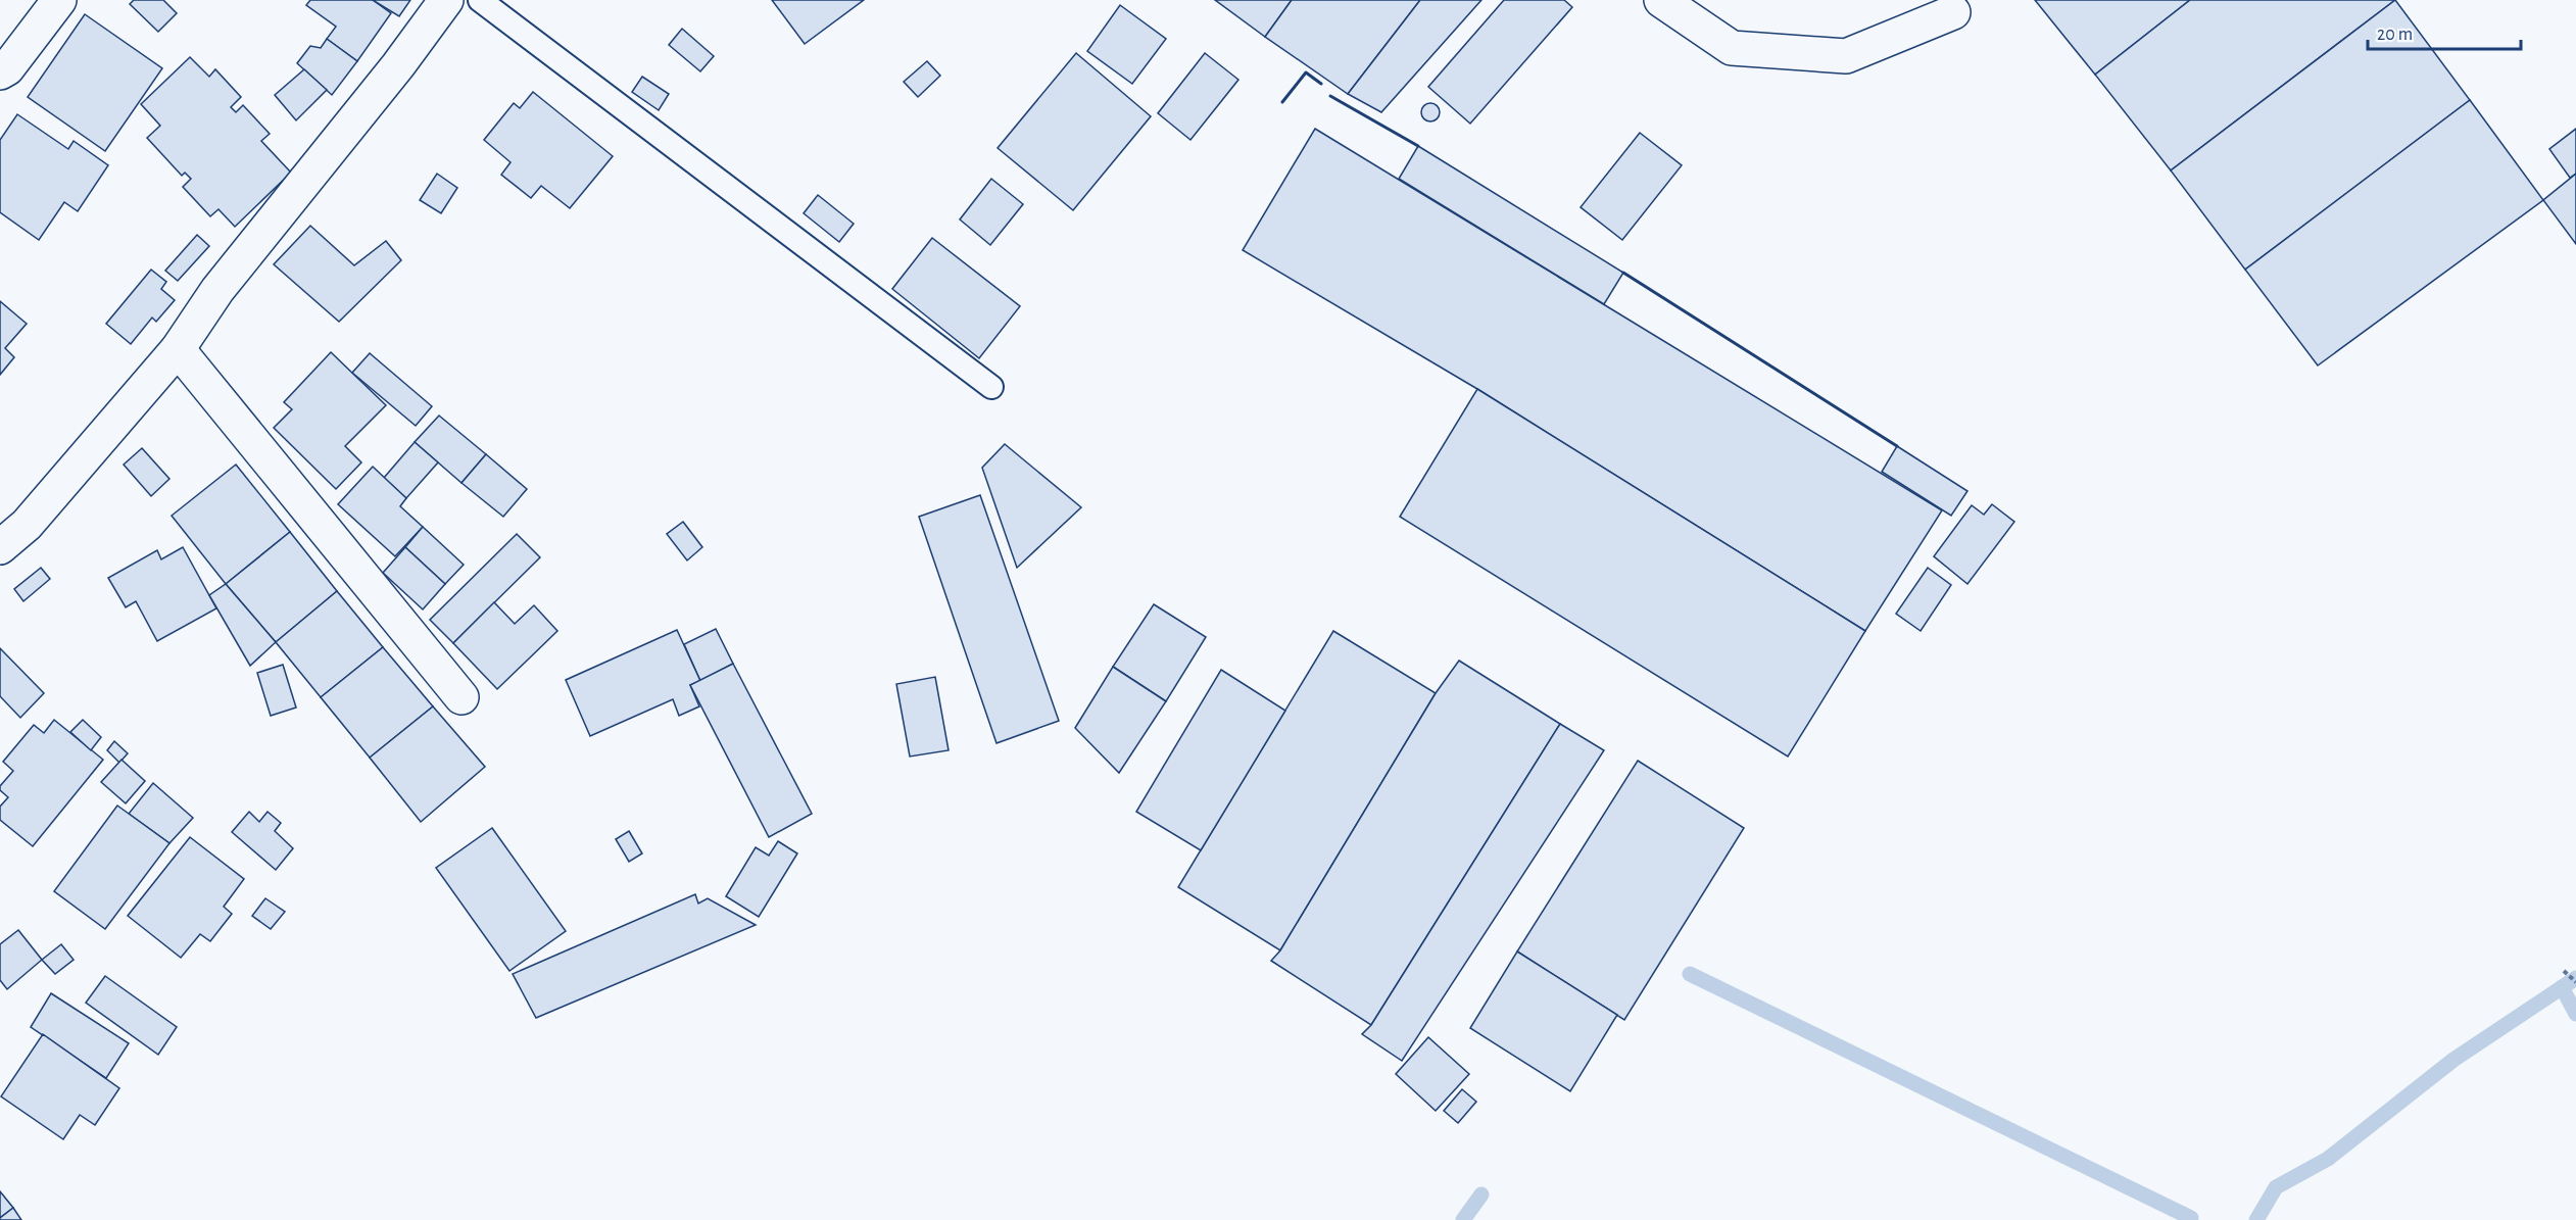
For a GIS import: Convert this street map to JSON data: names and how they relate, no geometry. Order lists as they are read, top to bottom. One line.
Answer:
{"scale_bar":"20 m"}
